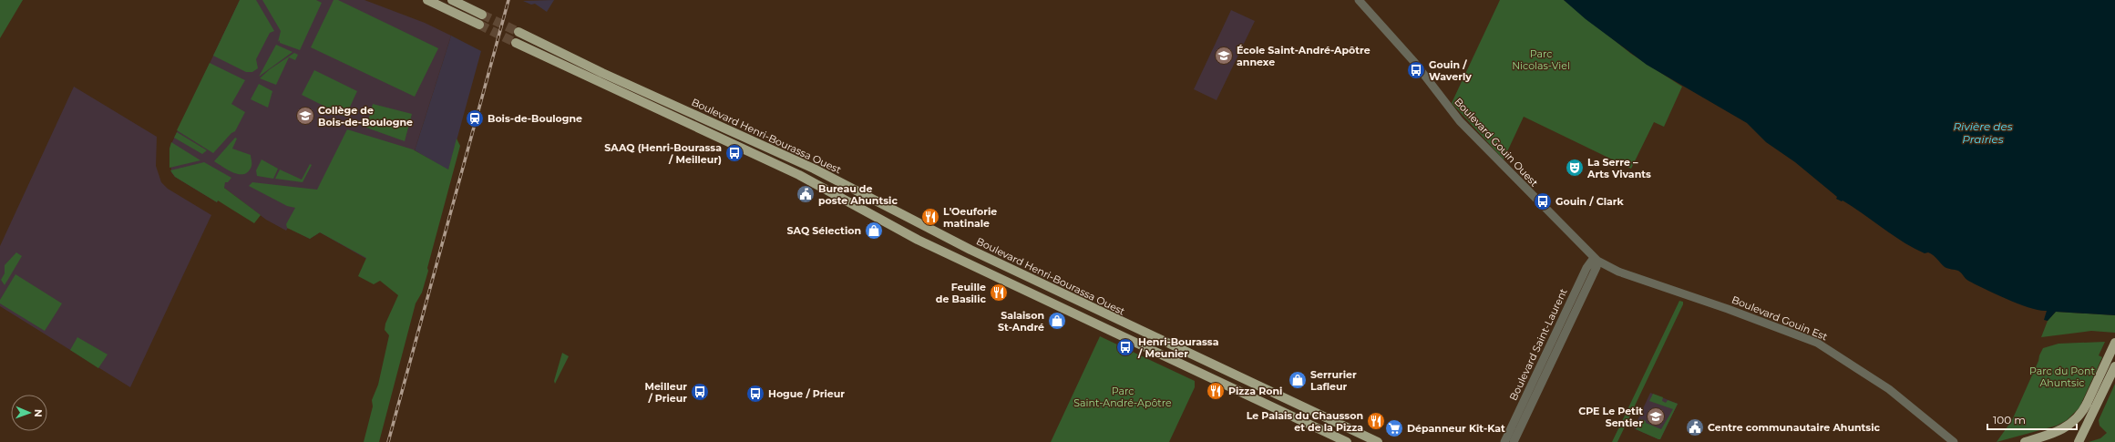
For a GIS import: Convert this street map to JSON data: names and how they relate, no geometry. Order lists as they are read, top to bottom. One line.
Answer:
{"streets":{"main road":["Boulevard Henri-Bourassa Ouest"],"street":["Boulevard Gouin Ouest","Boulevard Gouin Est","Boulevard Saint-Laurent"]},"crossings":[["Boulevard Gouin Ouest","Boulevard Gouin Est"],["Boulevard Gouin Ouest","Boulevard Saint-Laurent"],["Boulevard Gouin Est","Boulevard Saint-Laurent"]],"water":["Rivière des Prairies"],"parks":["Parc Nicolas-Viel","Parc du Pont Ahuntsic","Parc Saint-André-Apôtre"],"places":{"school or university":["École Saint-André-Apôtre annexe","Collège de Bois-de-Boulogne","CPE Le Petit Sentier"],"bus stop":["Gouin / Waverly","SAAQ (Henri-Bourassa / Meilleur)","Gouin / Clark","Henri-Bourassa / Meunier","Meilleur / Prieur","Hogue / Prieur"],"station":["Bois-de-Boulogne"],"theatre":["La Serre – Arts Vivants"],"public building":["Bureau de poste Ahuntsic","Centre communautaire Ahuntsic"],"restaurant":["L'Oeuforie matinale","Feuille de Basilic","Pizza Roni","Le Palais du Chausson et de la Pizza"],"shop":["SAQ Sélection","Salaison St-André","Serrurier Lafleur"],"supermarket":["Dépanneur Kit-Kat"]},"scale_bar":"100 m","north":"right"}
